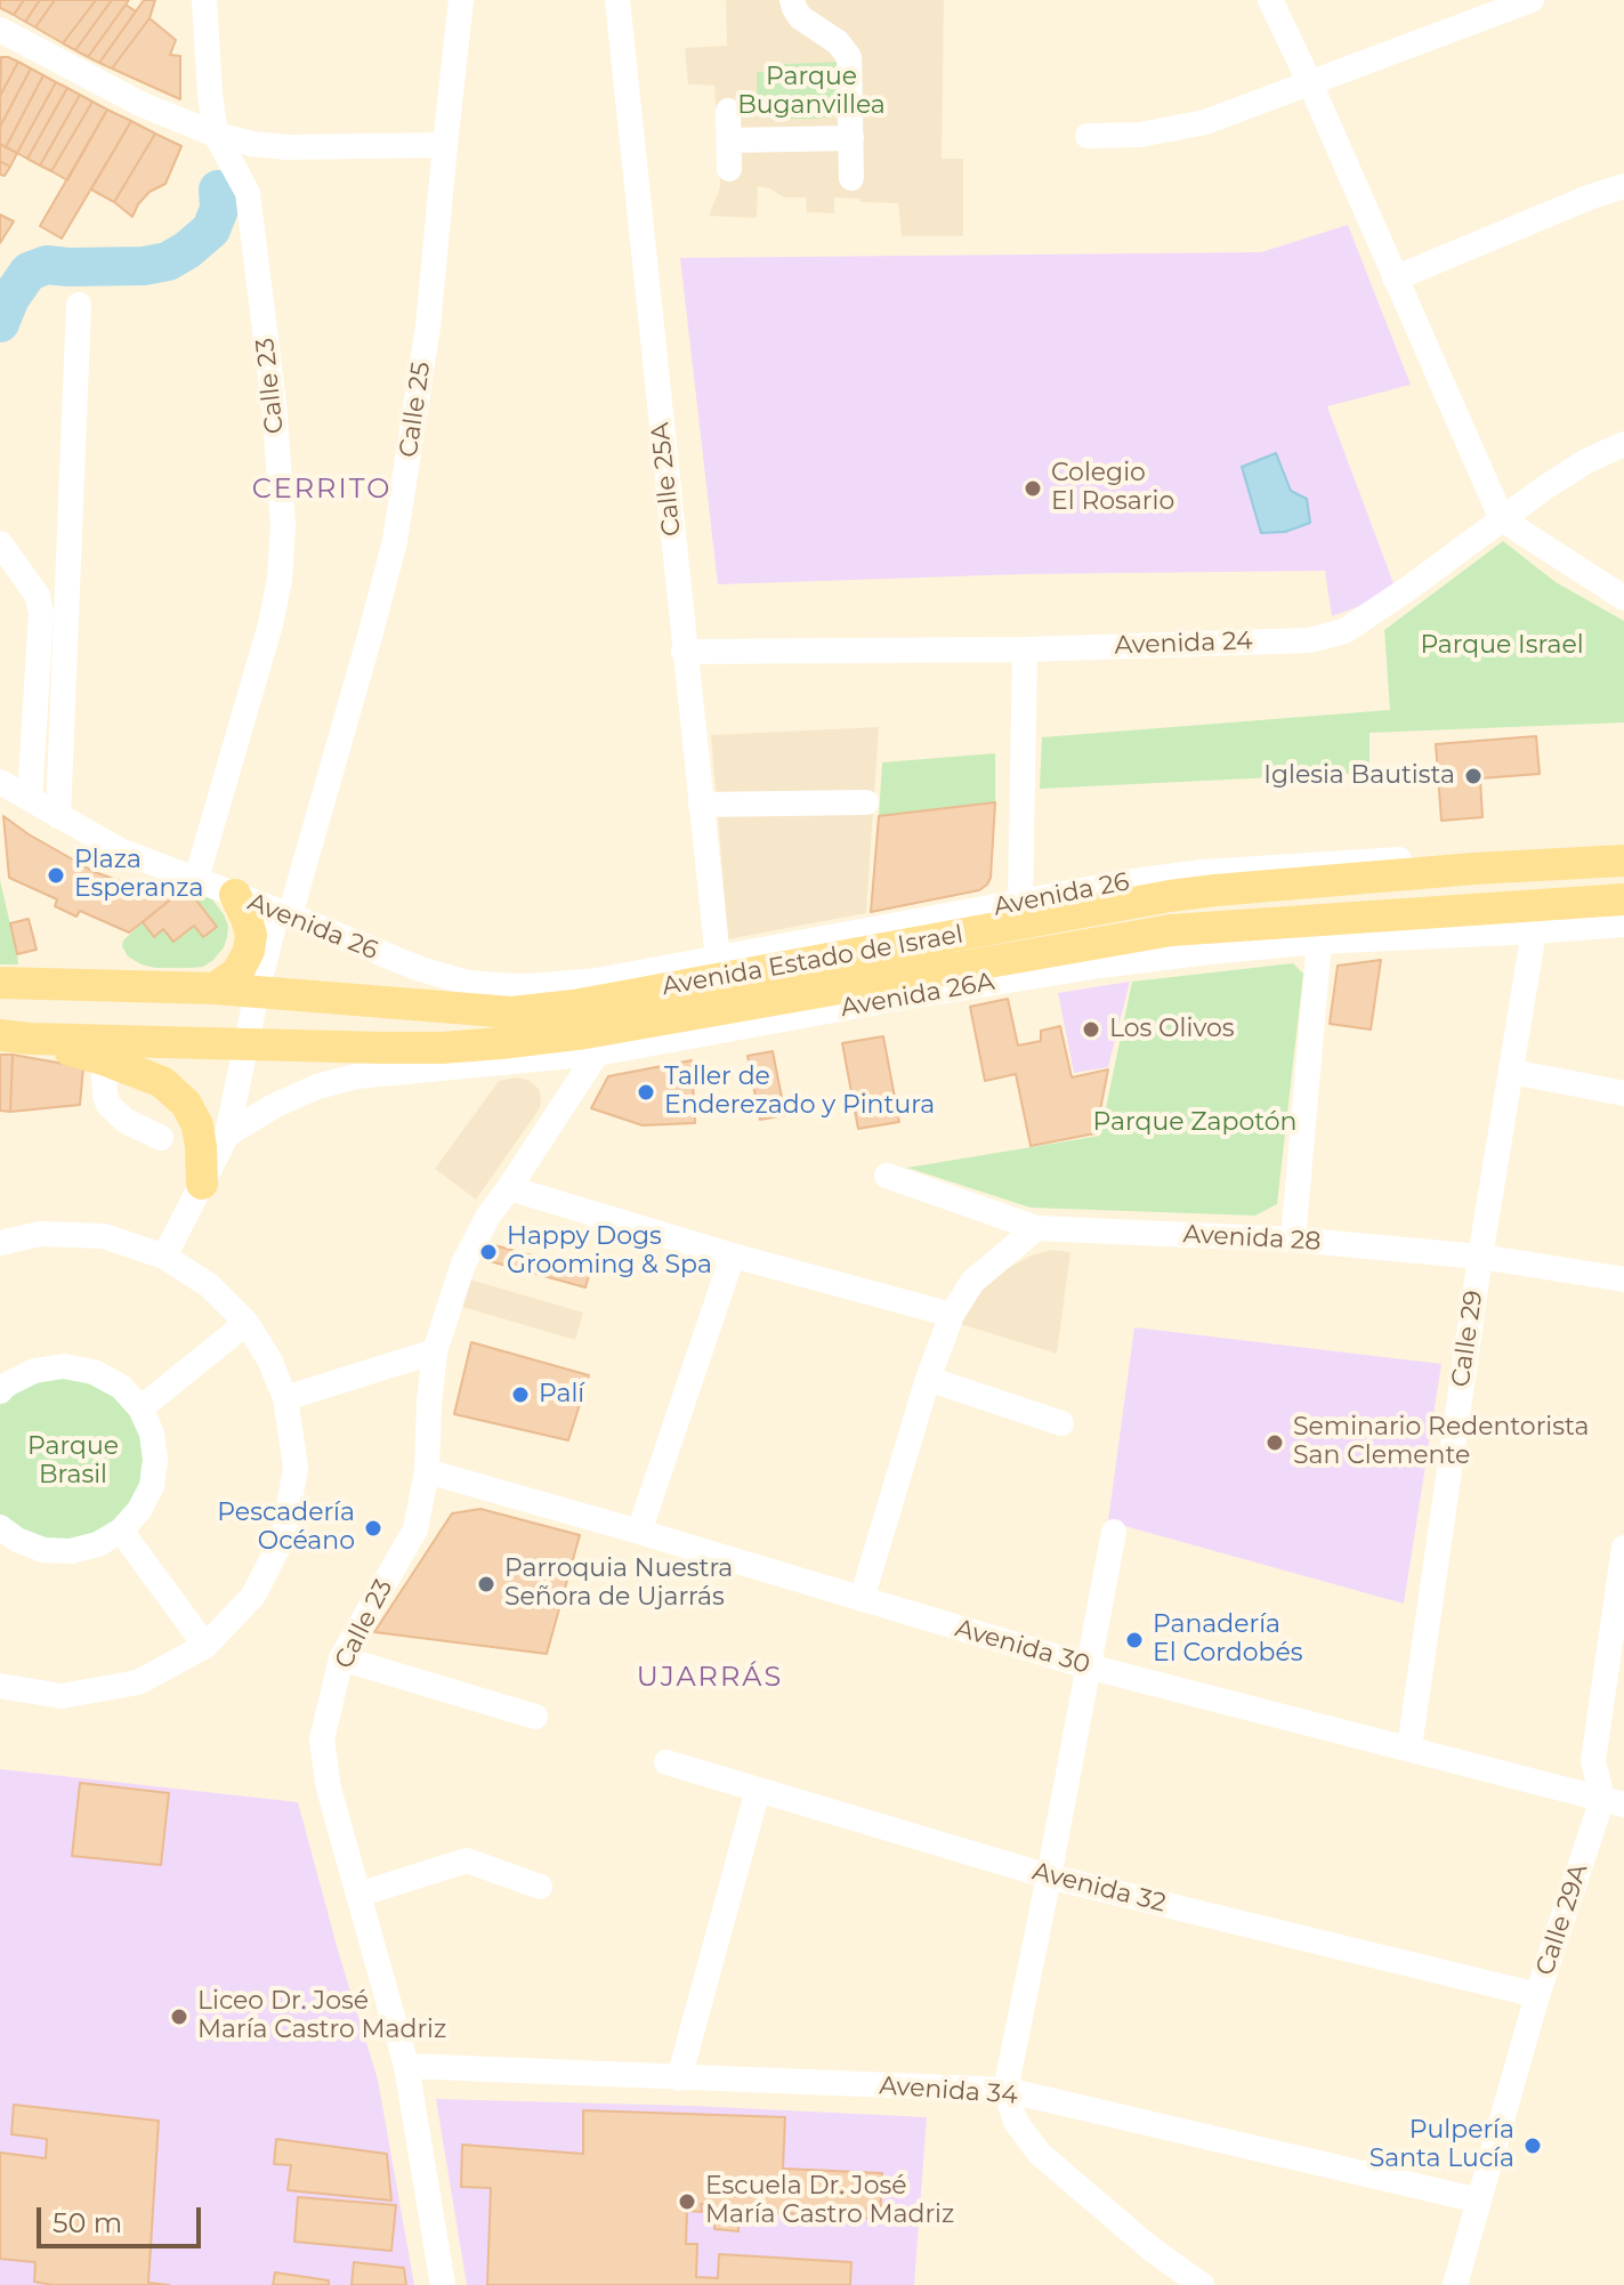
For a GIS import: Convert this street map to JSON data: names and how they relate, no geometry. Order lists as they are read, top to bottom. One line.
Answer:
{"streets":{"main road":["Avenida Estado de Israel"],"street":["Calle 23","Calle 25","Calle 25A","Avenida 24","Avenida 26","Avenida 26A","Avenida 28","Calle 29","Avenida 30","Avenida 32","Calle 29A","Avenida 34"]},"crossings":[["Calle 23","Avenida 26"],["Calle 23","Avenida 26A"],["Calle 23","Avenida 30"],["Calle 23","Avenida 34"],["Calle 25","Avenida 26"],["Calle 25","Avenida Estado de Israel"],["Calle 25","Avenida 26A"],["Calle 25A","Avenida 24"],["Calle 25A","Avenida 26"],["Avenida 26A","Calle 29"],["Avenida 28","Calle 29"],["Calle 29","Avenida 30"],["Avenida 30","Calle 29A"],["Avenida 32","Calle 29A"],["Calle 29A","Avenida 34"]],"districts":["CERRITO","UJARRÁS"],"parks":["Parque Buganvillea","Parque Israel","Parque Zapotón","Parque Brasil"],"places":["Colegio El Rosario","Iglesia Bautista","Plaza Esperanza","Los Olivos","Taller de Enderezado y Pintura","Happy Dogs Grooming & Spa","Palí","Seminario Redentorista San Clemente","Pescadería Océano","Parroquia Nuestra Señora de Ujarrás","Panadería El Cordobés","Liceo Dr. José María Castro Madriz","Pulpería Santa Lucía","Escuela Dr. José María Castro Madriz"],"scale_bar":"50 m"}
